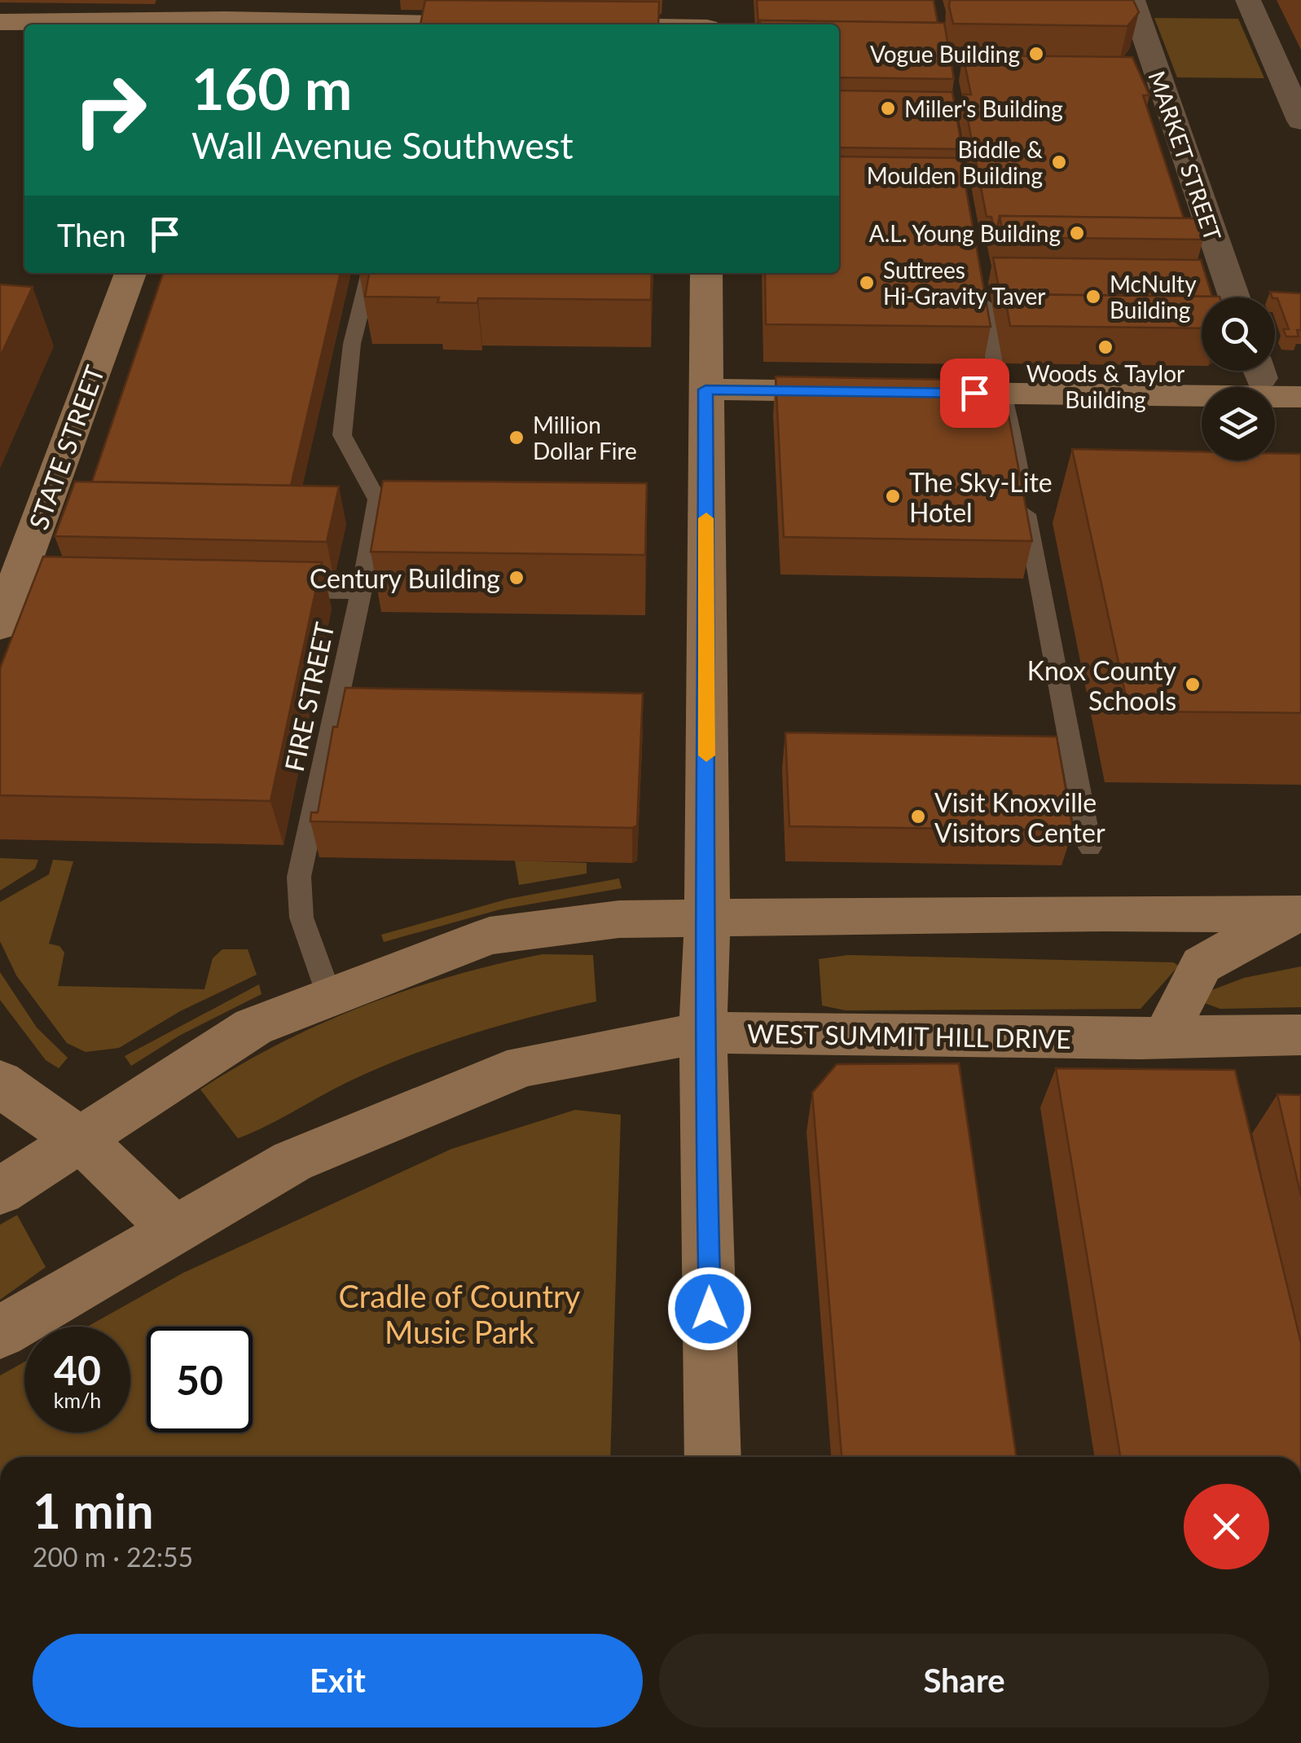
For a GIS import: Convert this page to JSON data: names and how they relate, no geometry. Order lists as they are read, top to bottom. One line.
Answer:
{"streets":{"main road":["STATE STREET","WEST SUMMIT HILL DRIVE"],"street":["MARKET STREET"],"lane":["FIRE STREET"]},"parks":["Cradle of Country Music Park"],"places":["Vogue Building","Miller's Building","Biddle & Moulden Building","A.L. Young Building","Suttrees Hi-Gravity Taver","McNulty Building","Woods & Taylor Building","Million Dollar Fire","The Sky-Lite Hotel","Century Building","Knox County Schools","Visit Knoxville Visitors Center"],"page":{"turn":["160 m","Wall Avenue Southwest"],"then":"Then","speed":"40 km/h","limit":"50","heading":["1 min","200 m · 22:55"],"buttons":["Exit","Share"]}}
